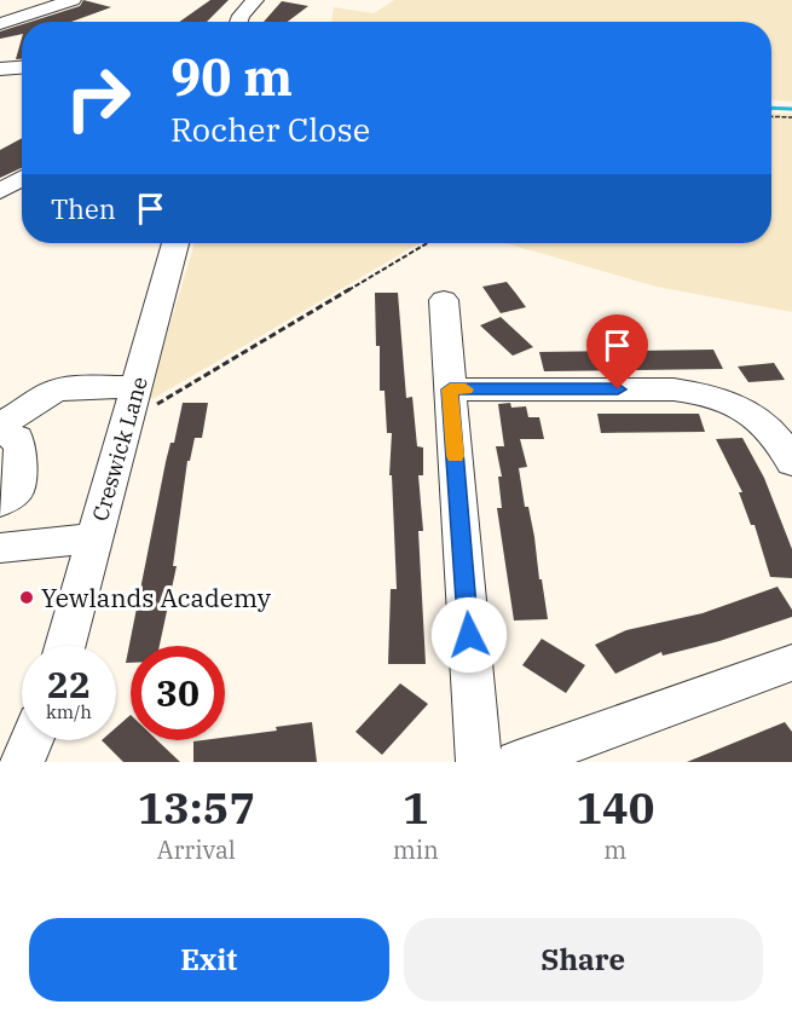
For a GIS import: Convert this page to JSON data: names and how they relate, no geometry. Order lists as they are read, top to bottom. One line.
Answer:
{"streets":{"street":["Creswick Lane"]},"places":["Yewlands Academy"],"page":{"turn":["90 m","Rocher Close"],"then":"Then","speed":"22 km/h","limit":"30","eta":["13:57","Arrival","1","min","140","m"],"buttons":["Exit","Share"]}}
